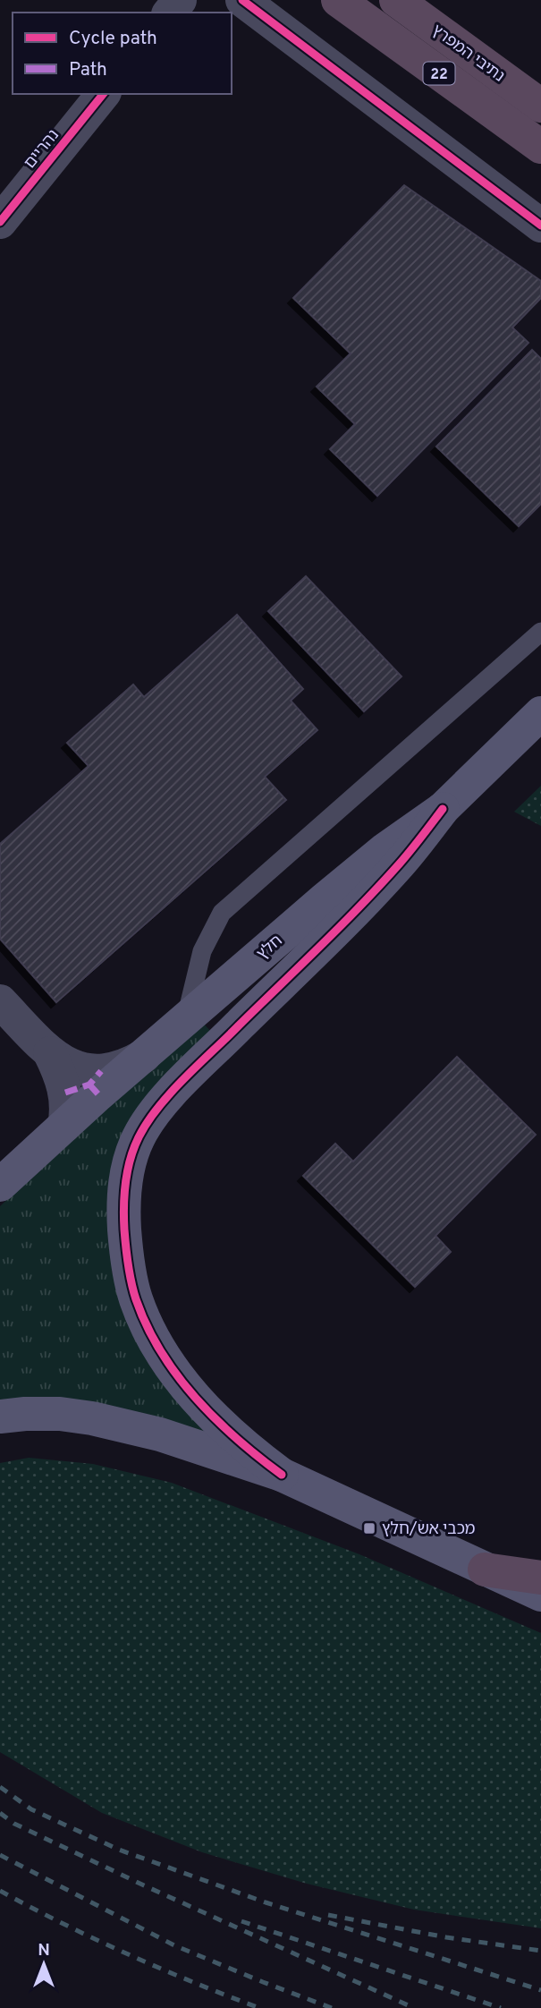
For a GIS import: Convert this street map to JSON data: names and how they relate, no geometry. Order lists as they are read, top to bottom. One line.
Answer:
{"streets":{"highway":["נתיבי המפרץ","22"],"street":["נהריים","חלץ"]},"places":{"transit":["מכבי אש/חלץ"]},"legend":["Cycle path","Path"],"north":"top"}
